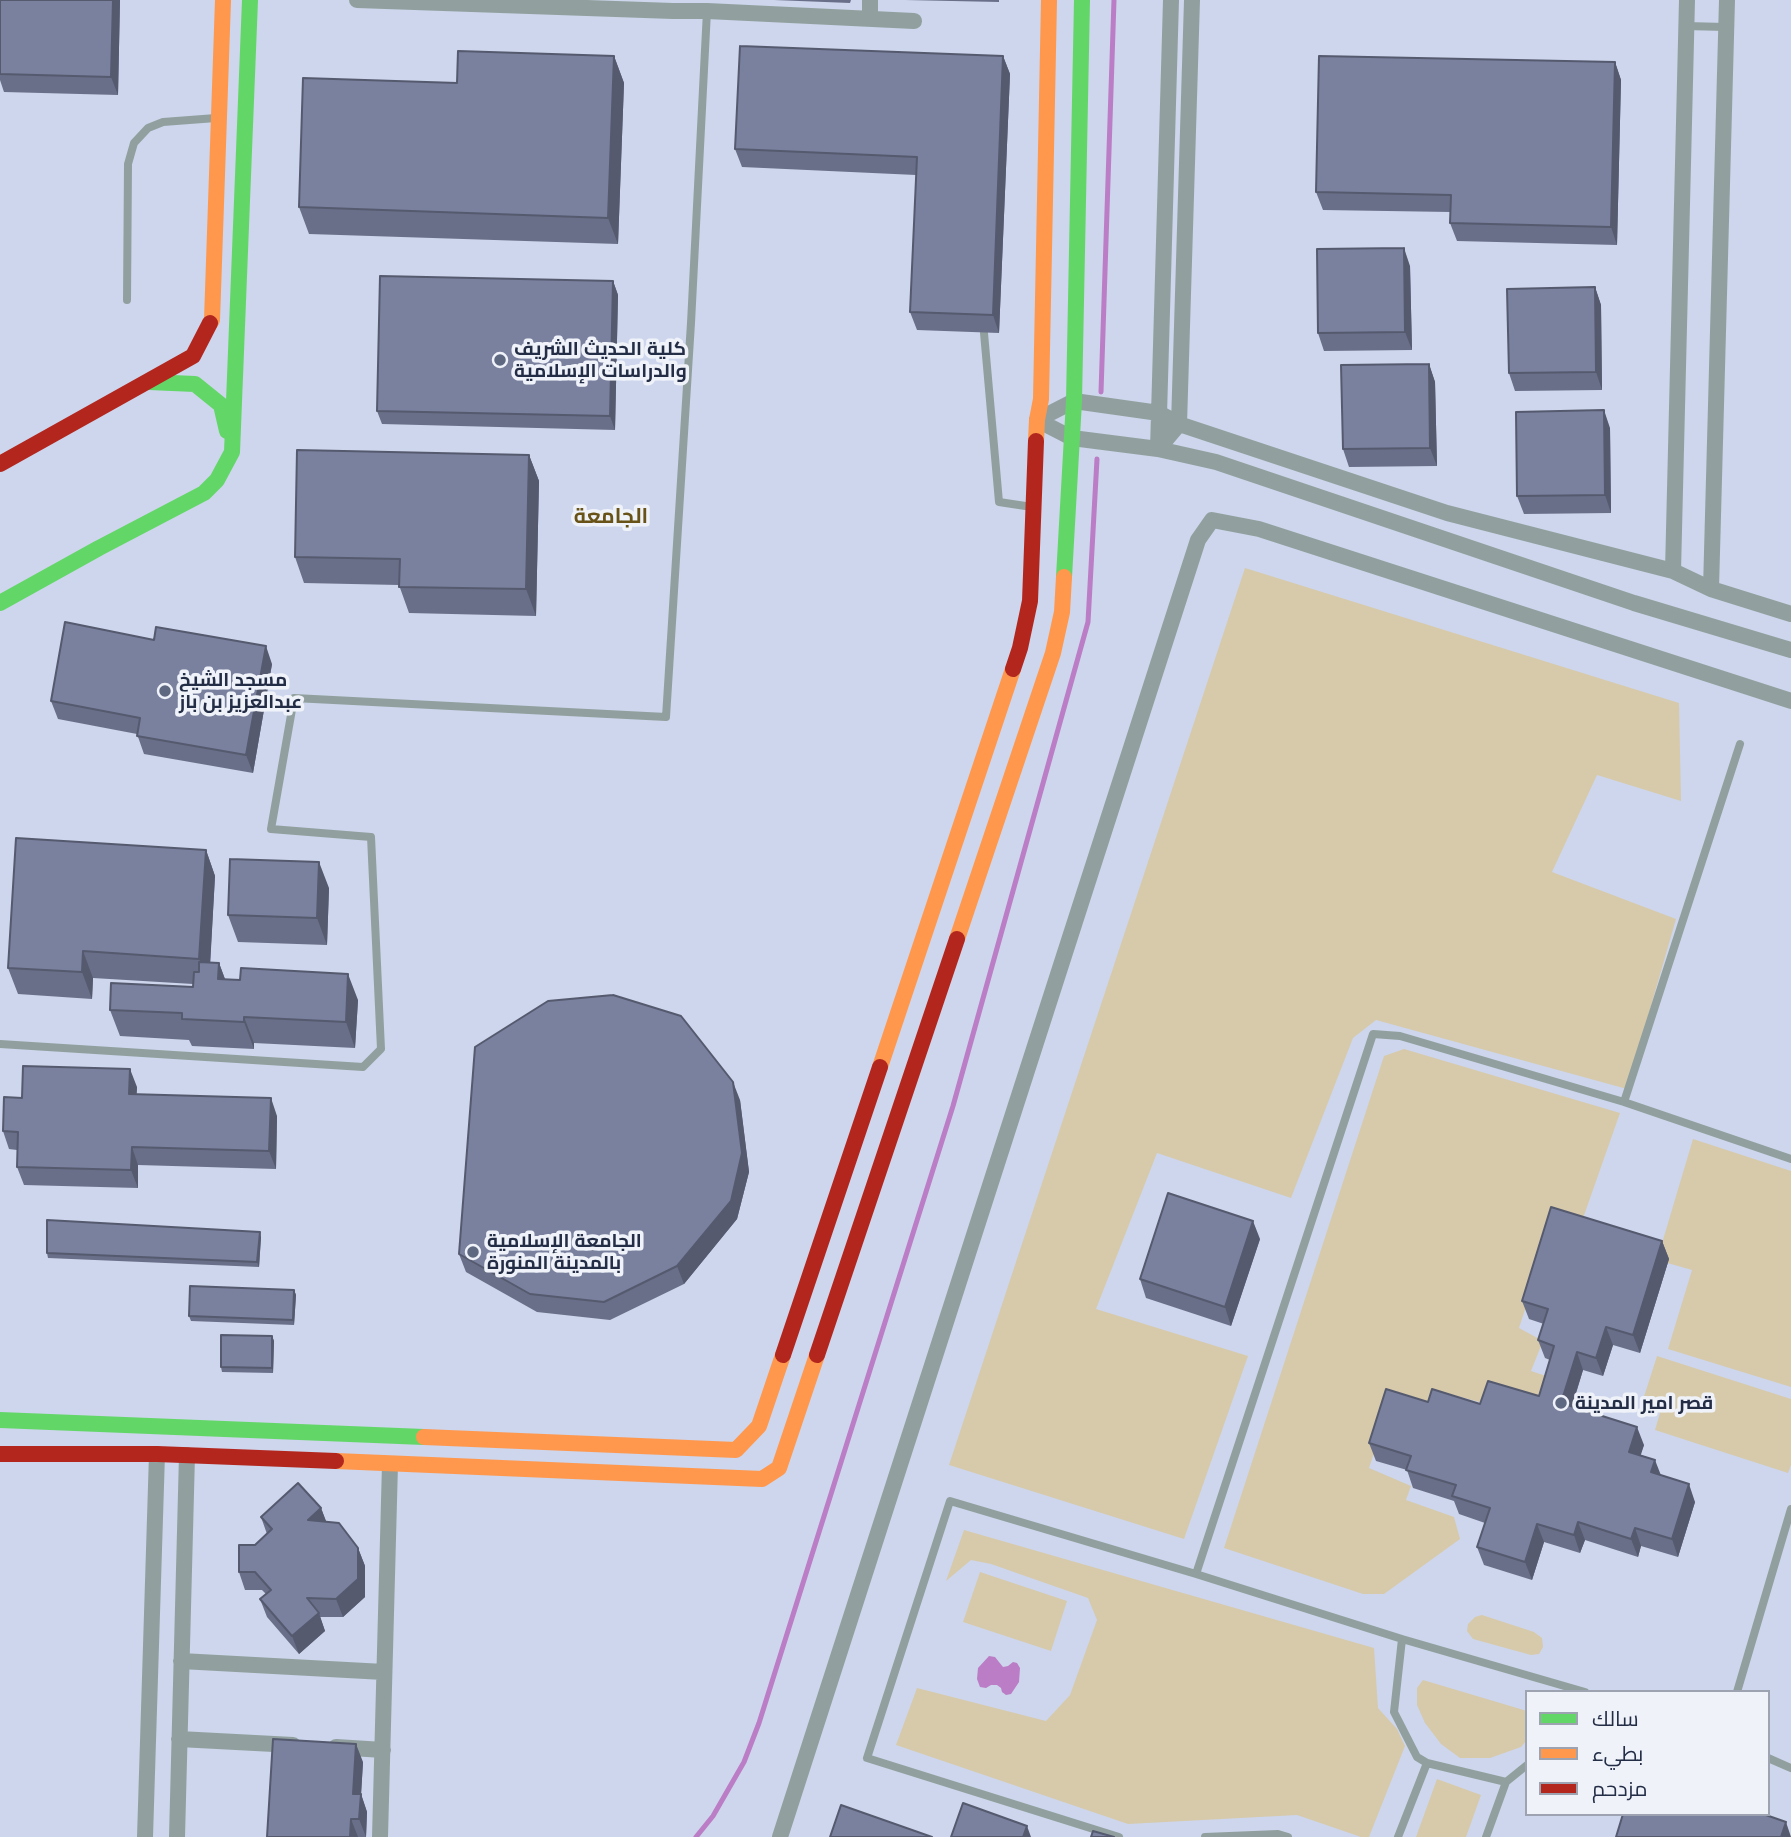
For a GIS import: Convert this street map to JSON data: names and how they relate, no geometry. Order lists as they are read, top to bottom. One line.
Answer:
{"districts":["الجامعة"],"places":["كلية الحديث الشريف والدراسات الإسلامية","مسجد الشيخ عبدالعزيز بن باز","الجامعة الإسلامية بالمدينة المنورة","قصر امير المدينة"],"legend":["سالك","بطيء","مزدحم"]}
